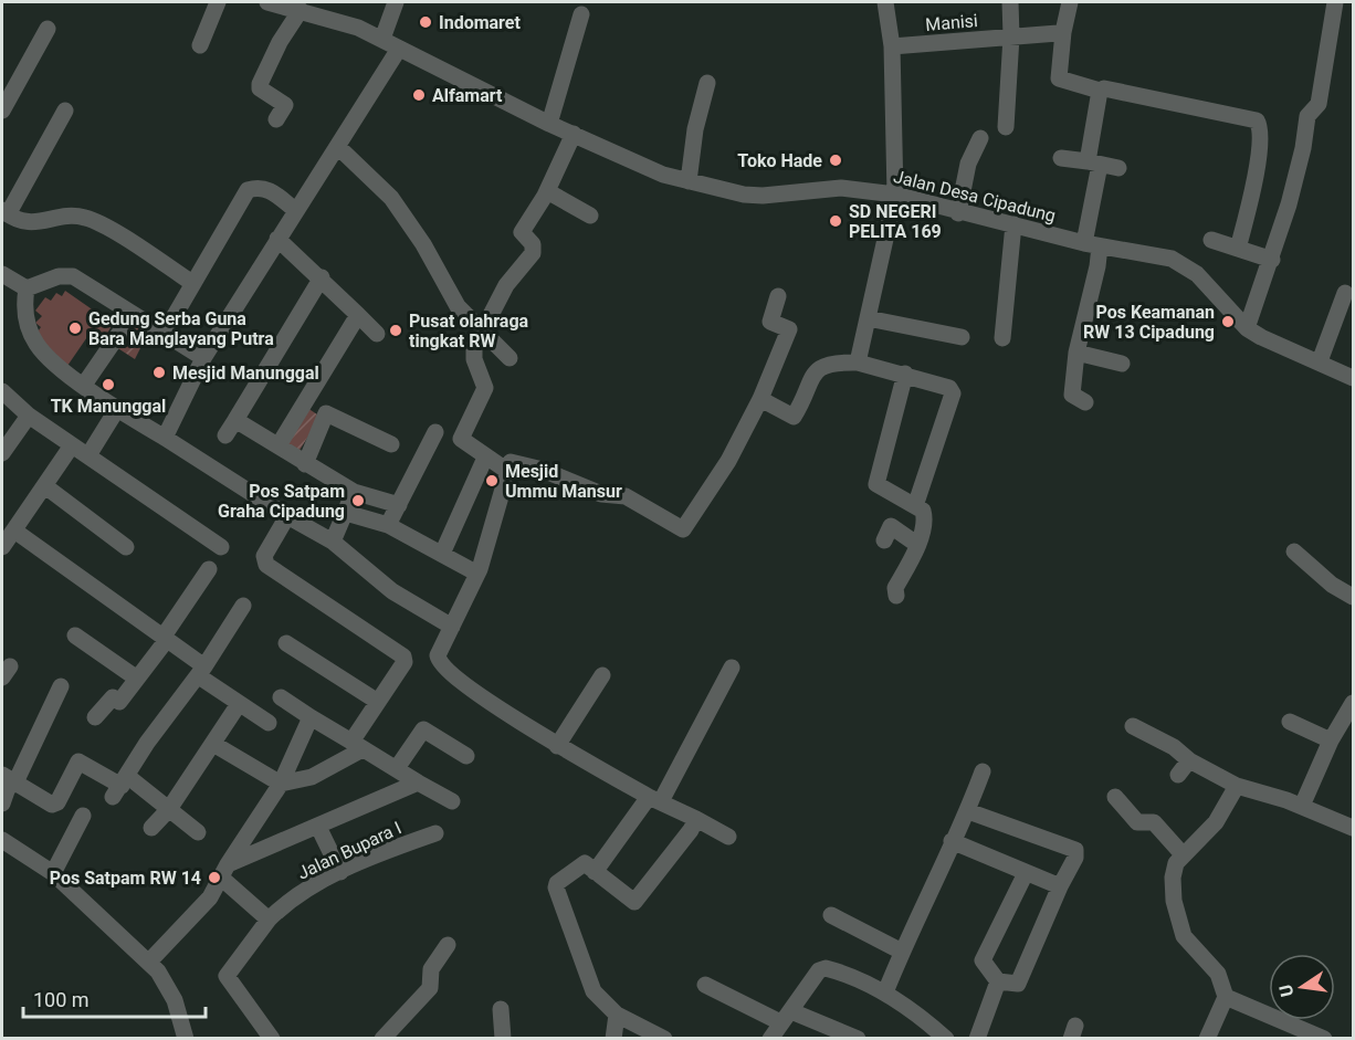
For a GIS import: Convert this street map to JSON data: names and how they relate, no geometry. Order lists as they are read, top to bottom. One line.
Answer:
{"streets":{"street":["Manisi","Jalan Desa Cipadung","Jalan Bupara I"]},"places":["Indomaret","Alfamart","Toko Hade","SD NEGERI PELITA 169","Pos Keamanan RW 13 Cipadung","Gedung Serba Guna Bara Manglayang Putra","Pusat olahraga tingkat RW","Mesjid Manunggal","TK Manunggal","Mesjid Ummu Mansur","Pos Satpam Graha Cipadung","Pos Satpam RW 14"],"scale_bar":"100 m","north":"left"}
